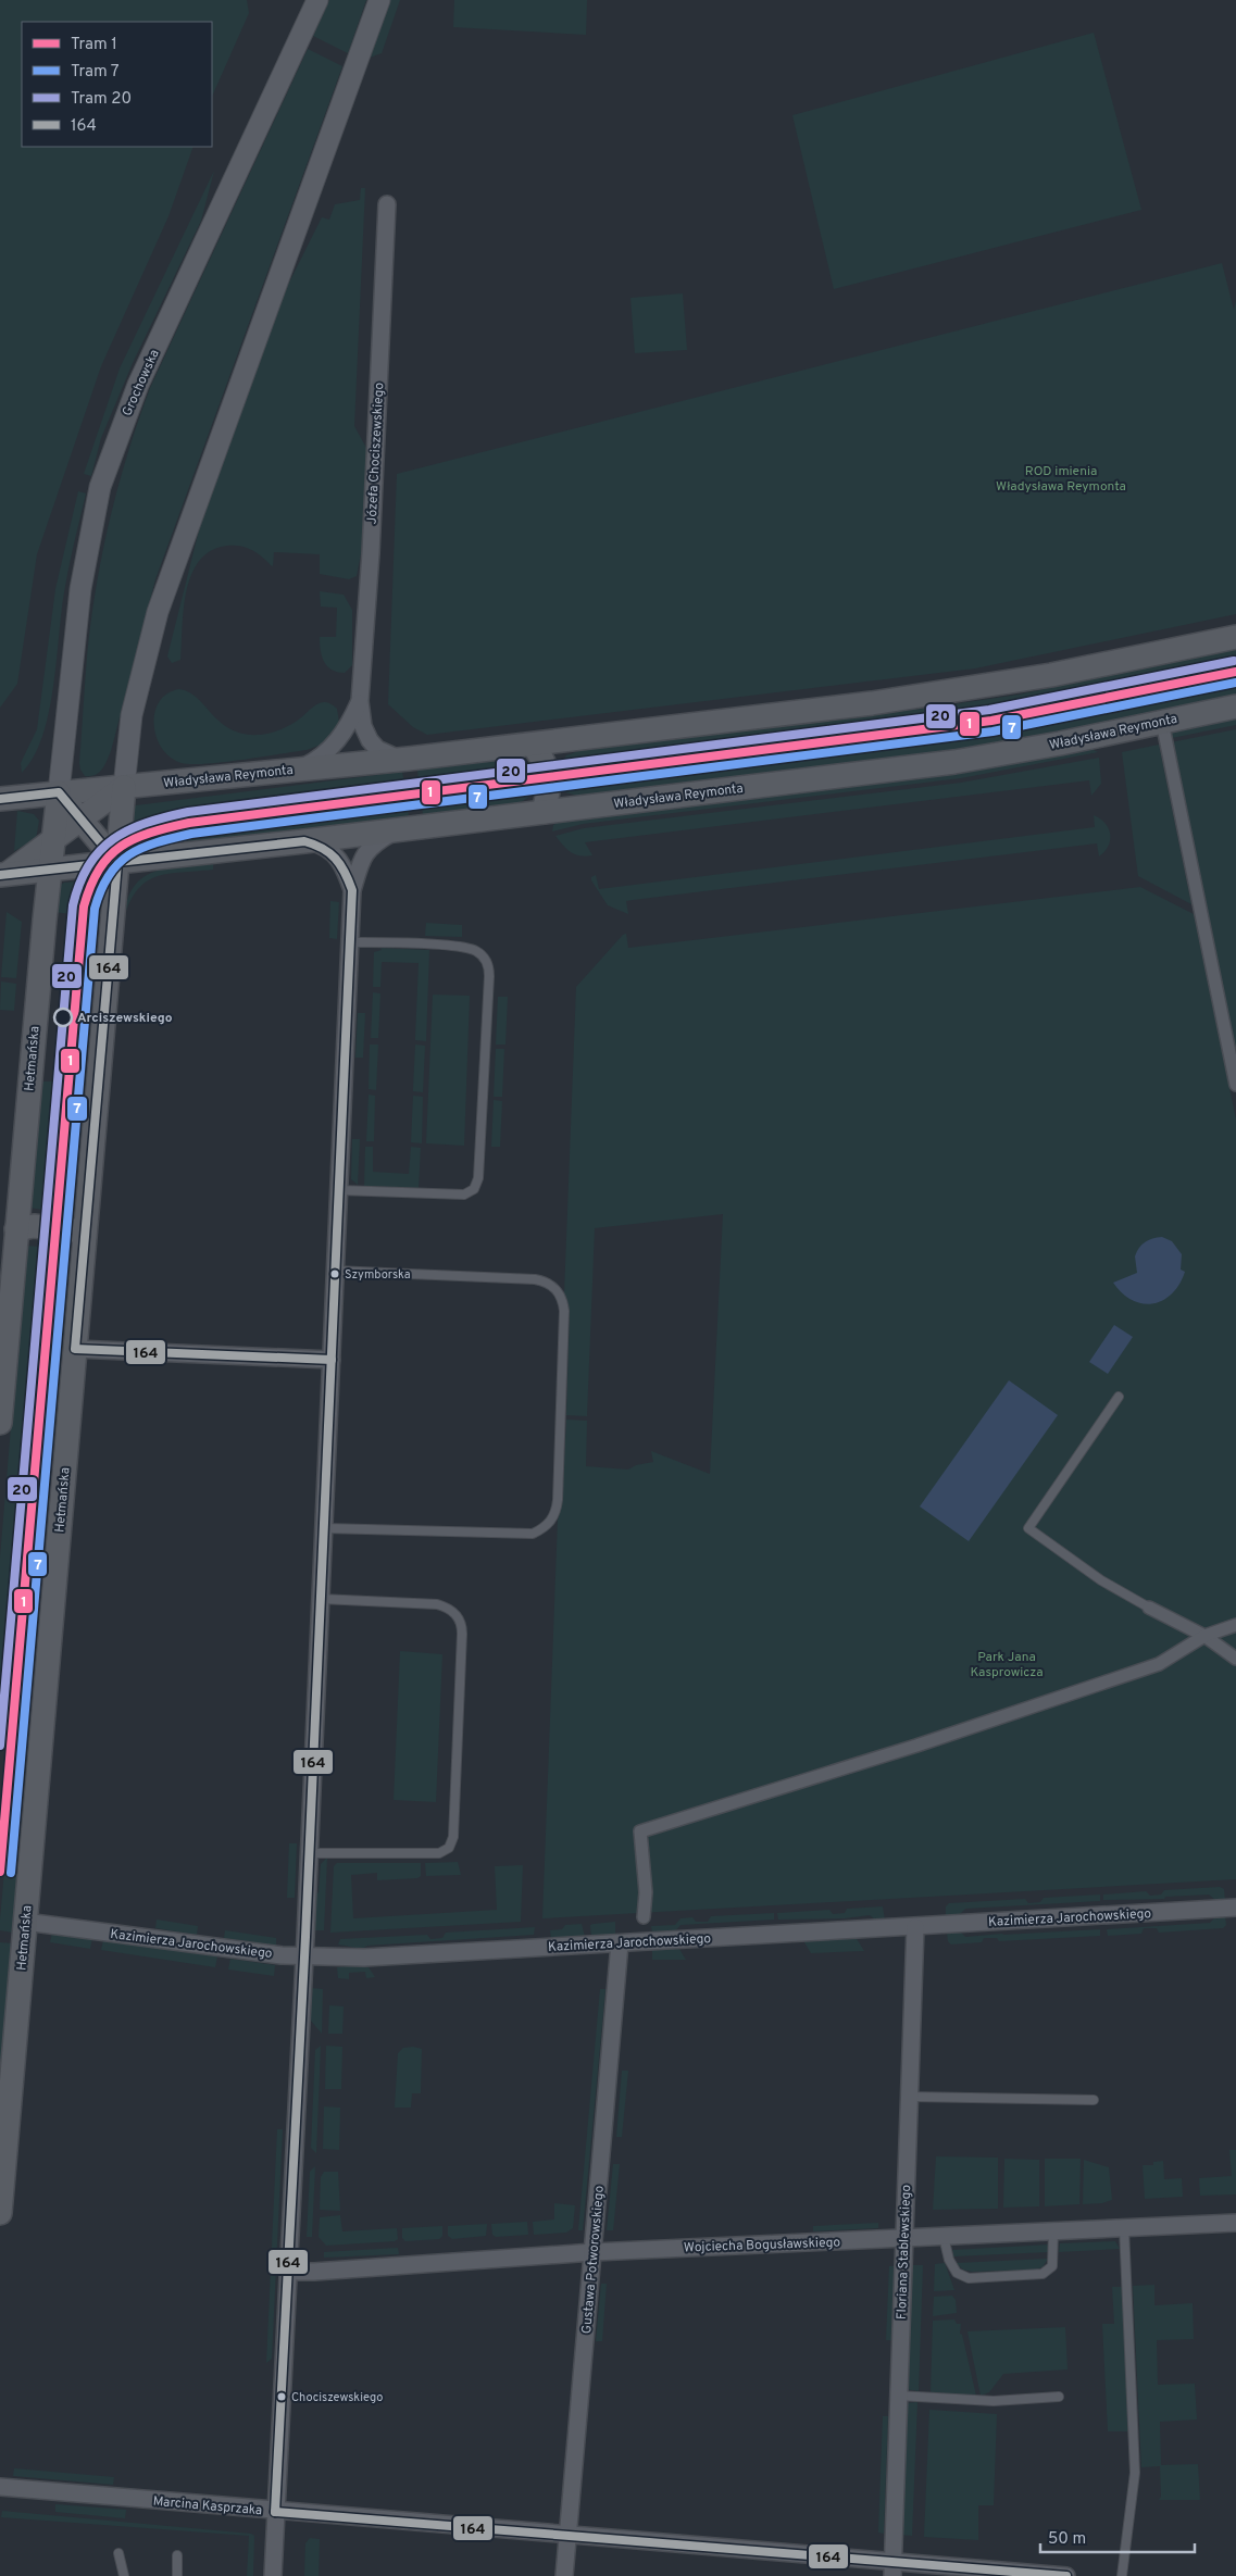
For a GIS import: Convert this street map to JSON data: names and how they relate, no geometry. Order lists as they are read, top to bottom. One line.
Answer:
{"streets":{"main road":["Władysława Reymonta","Hetmańska"],"street":["Grochowska","Józefa Chociszewskiego","Kazimierza Jarochowskiego","Wojciecha Bogusławskiego","Floriana Stablewskiego","Gustawa Potworowskiego","Marcina Kasprzaka"]},"crossings":[["Grochowska","Władysława Reymonta"],["Grochowska","Hetmańska"],["Józefa Chociszewskiego","Władysława Reymonta"],["Władysława Reymonta","Hetmańska"],["Hetmańska","Kazimierza Jarochowskiego"],["Kazimierza Jarochowskiego","Floriana Stablewskiego"],["Kazimierza Jarochowskiego","Gustawa Potworowskiego"],["Wojciecha Bogusławskiego","Floriana Stablewskiego"],["Wojciecha Bogusławskiego","Gustawa Potworowskiego"],["Floriana Stablewskiego","Marcina Kasprzaka"],["Gustawa Potworowskiego","Marcina Kasprzaka"]],"parks":["ROD imienia Władysława Reymonta","Park Jana Kasprowicza"],"places":["Arciszewskiego","Szymborska","Chociszewskiego"],"lines":["tram line 20","tram line 1","tram line 7","transit line 164"],"legend":["Tram 1","Tram 7","Tram 20","164"],"scale_bar":"50 m"}
